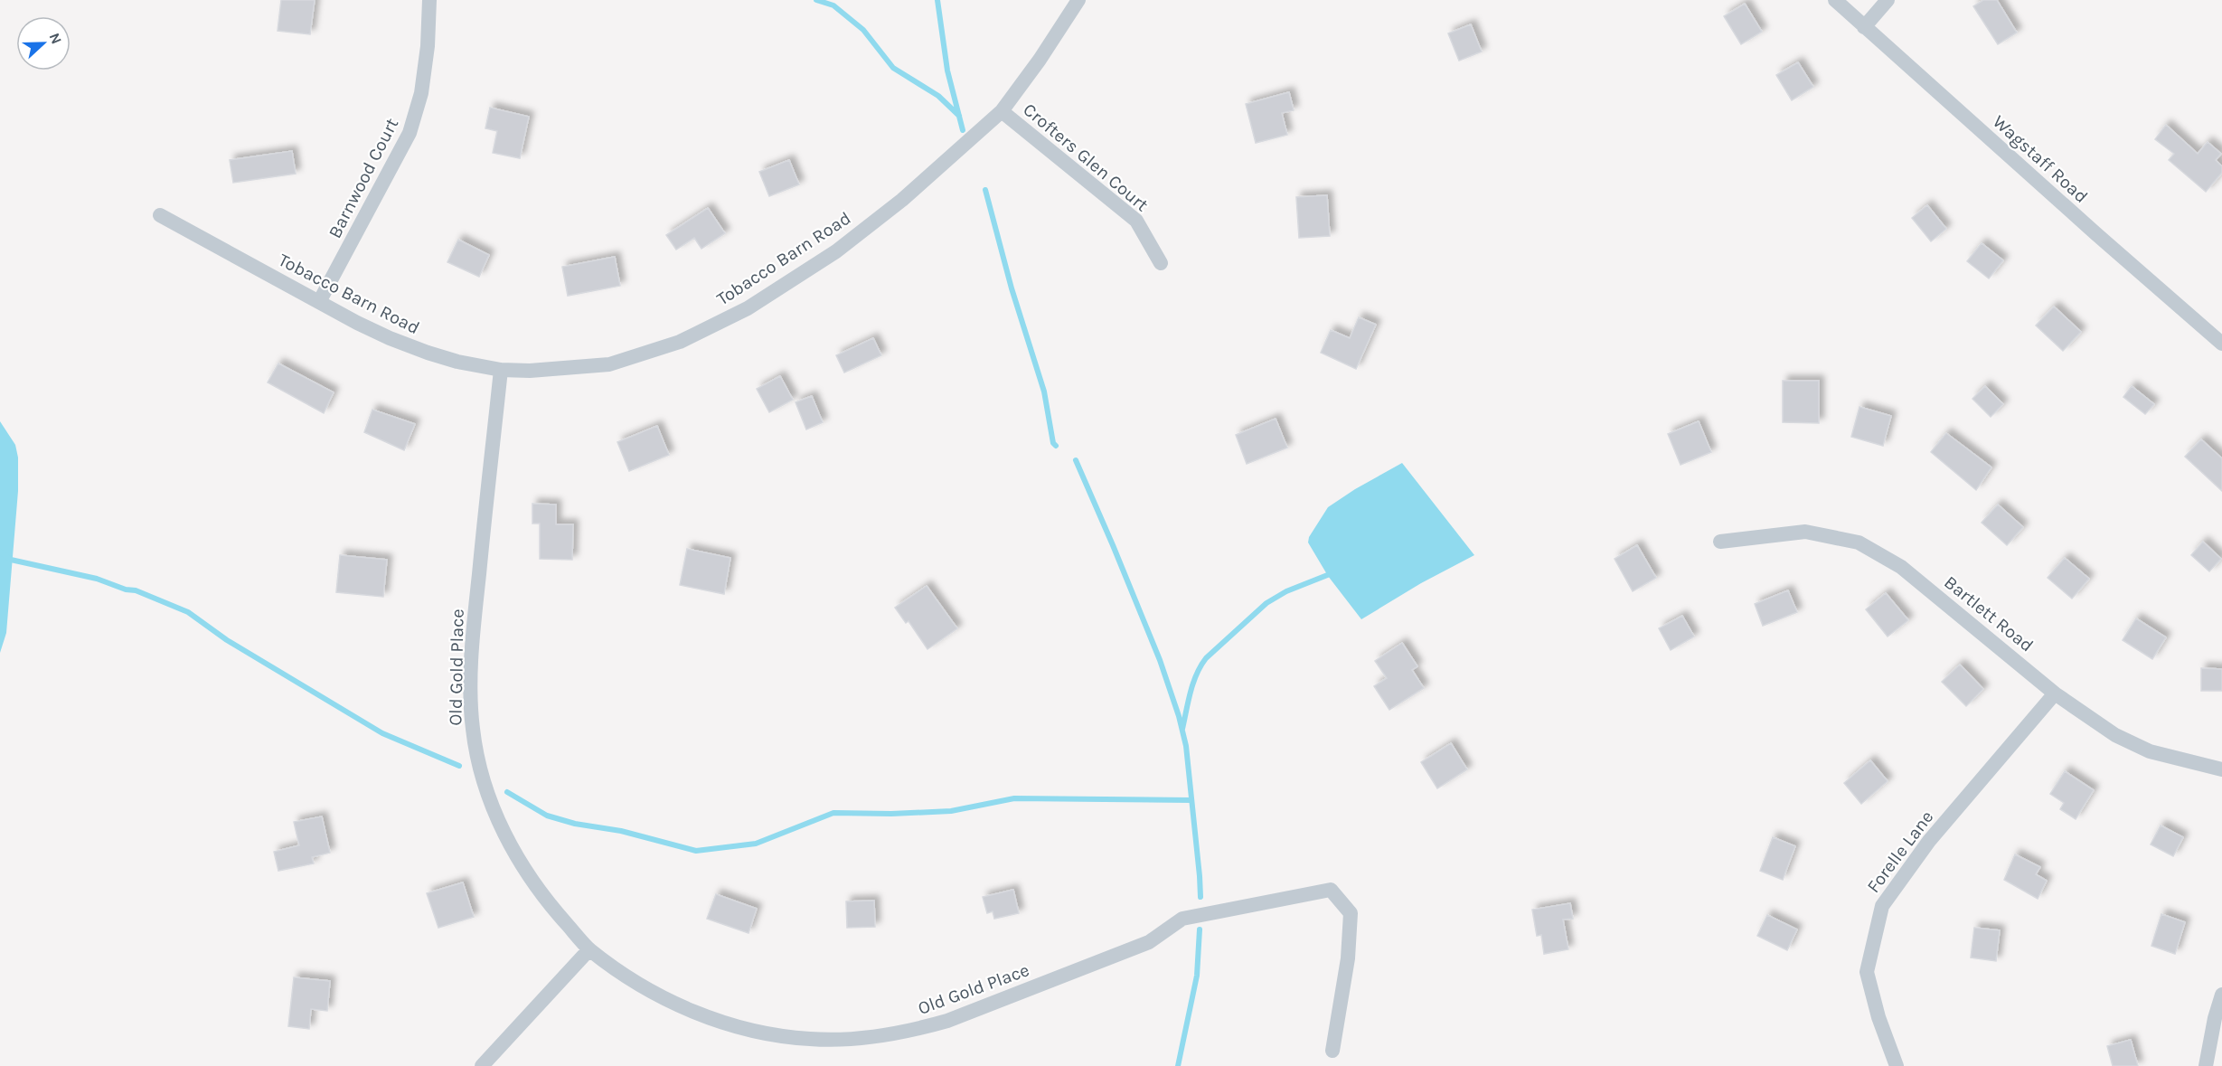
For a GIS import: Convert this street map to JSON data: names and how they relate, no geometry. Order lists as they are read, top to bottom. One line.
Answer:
{"streets":{"street":["Crofters Glen Court","Wagstaff Road","Barnwood Court","Tobacco Barn Road","Bartlett Road","Old Gold Place","Forelle Lane"]},"crossings":[["Crofters Glen Court","Tobacco Barn Road"],["Barnwood Court","Tobacco Barn Road"],["Tobacco Barn Road","Old Gold Place"],["Bartlett Road","Forelle Lane"]],"north":"right"}
